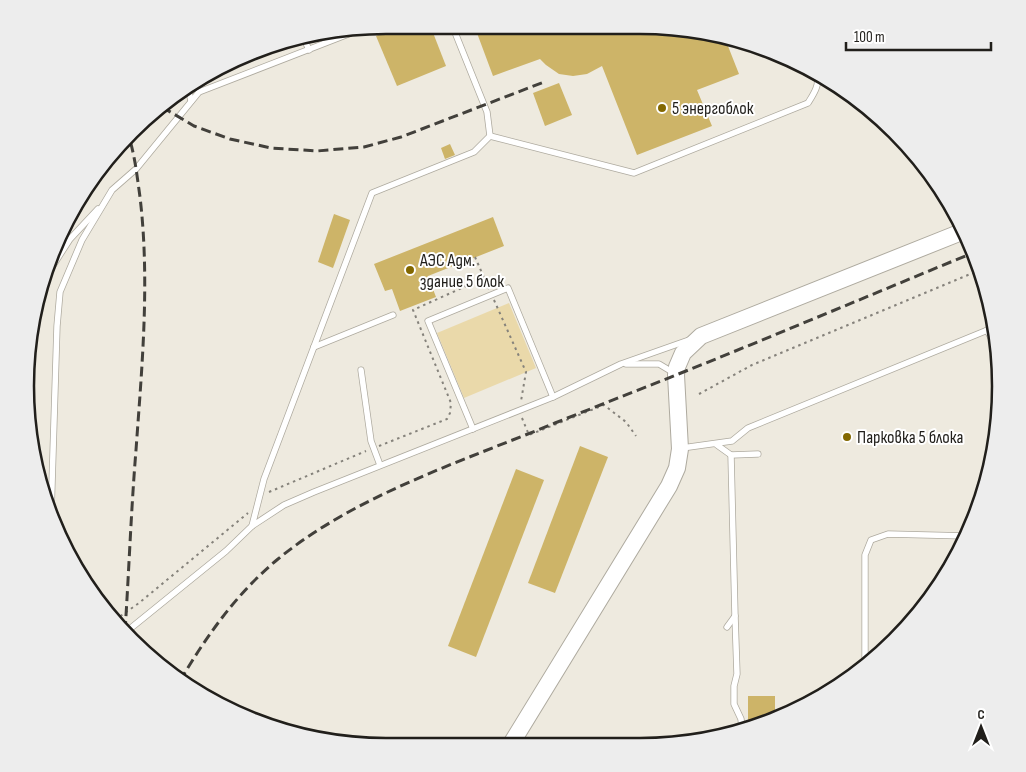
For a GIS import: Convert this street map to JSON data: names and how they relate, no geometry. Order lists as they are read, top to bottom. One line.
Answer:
{"places":["5 энергоблок","АЭС Адм. здание 5 блок","Парковка 5 блока"],"scale_bar":"100 m","north":"top"}
